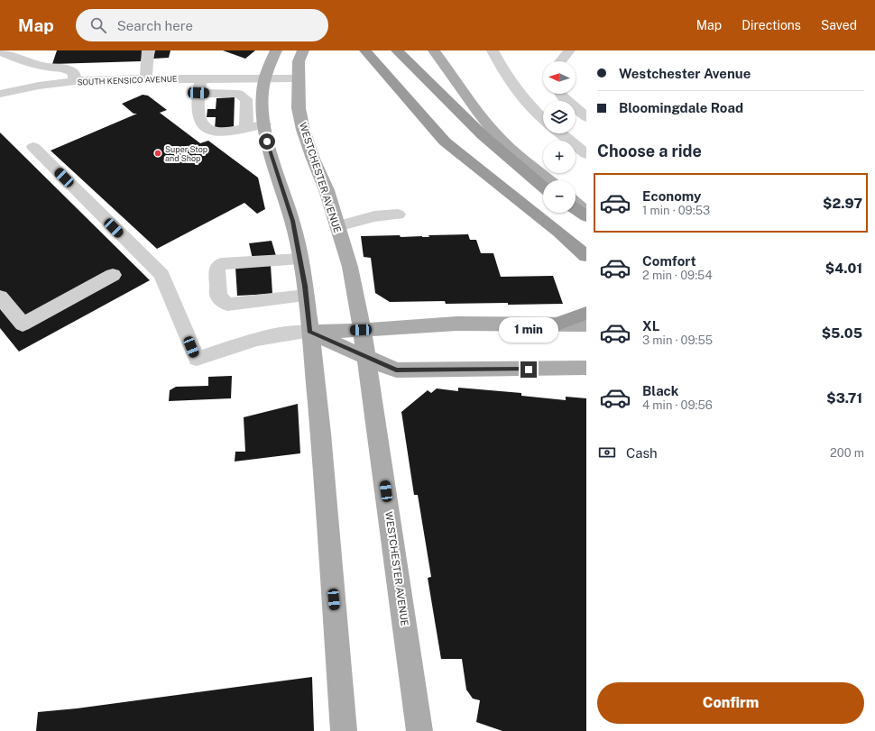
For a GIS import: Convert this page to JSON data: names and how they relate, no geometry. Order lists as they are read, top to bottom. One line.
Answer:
{"streets":{"main road":["WESTCHESTER AVENUE"],"street":["SOUTH KENSICO AVENUE"]},"crossings":[["SOUTH KENSICO AVENUE","WESTCHESTER AVENUE"]],"places":["Super Stop and Shop"],"north":"left","page":{"header":"Map","search":"Search here","nav":["Map","Directions","Saved"],"banner":["Westchester Avenue","Bloomingdale Road"],"map_buttons":["+","−"],"heading":"Choose a ride","list":[{"name":"Economy","note":"1 min · 09:53","value":"$2.97"},{"name":"Comfort","note":"2 min · 09:54","value":"$4.01"},{"name":"XL","note":"3 min · 09:55","value":"$5.05"},{"name":"Black","note":"4 min · 09:56","value":"$3.71"}],"bubble":"1 min","pay":["Cash","200 m"],"buttons":"Confirm"}}
